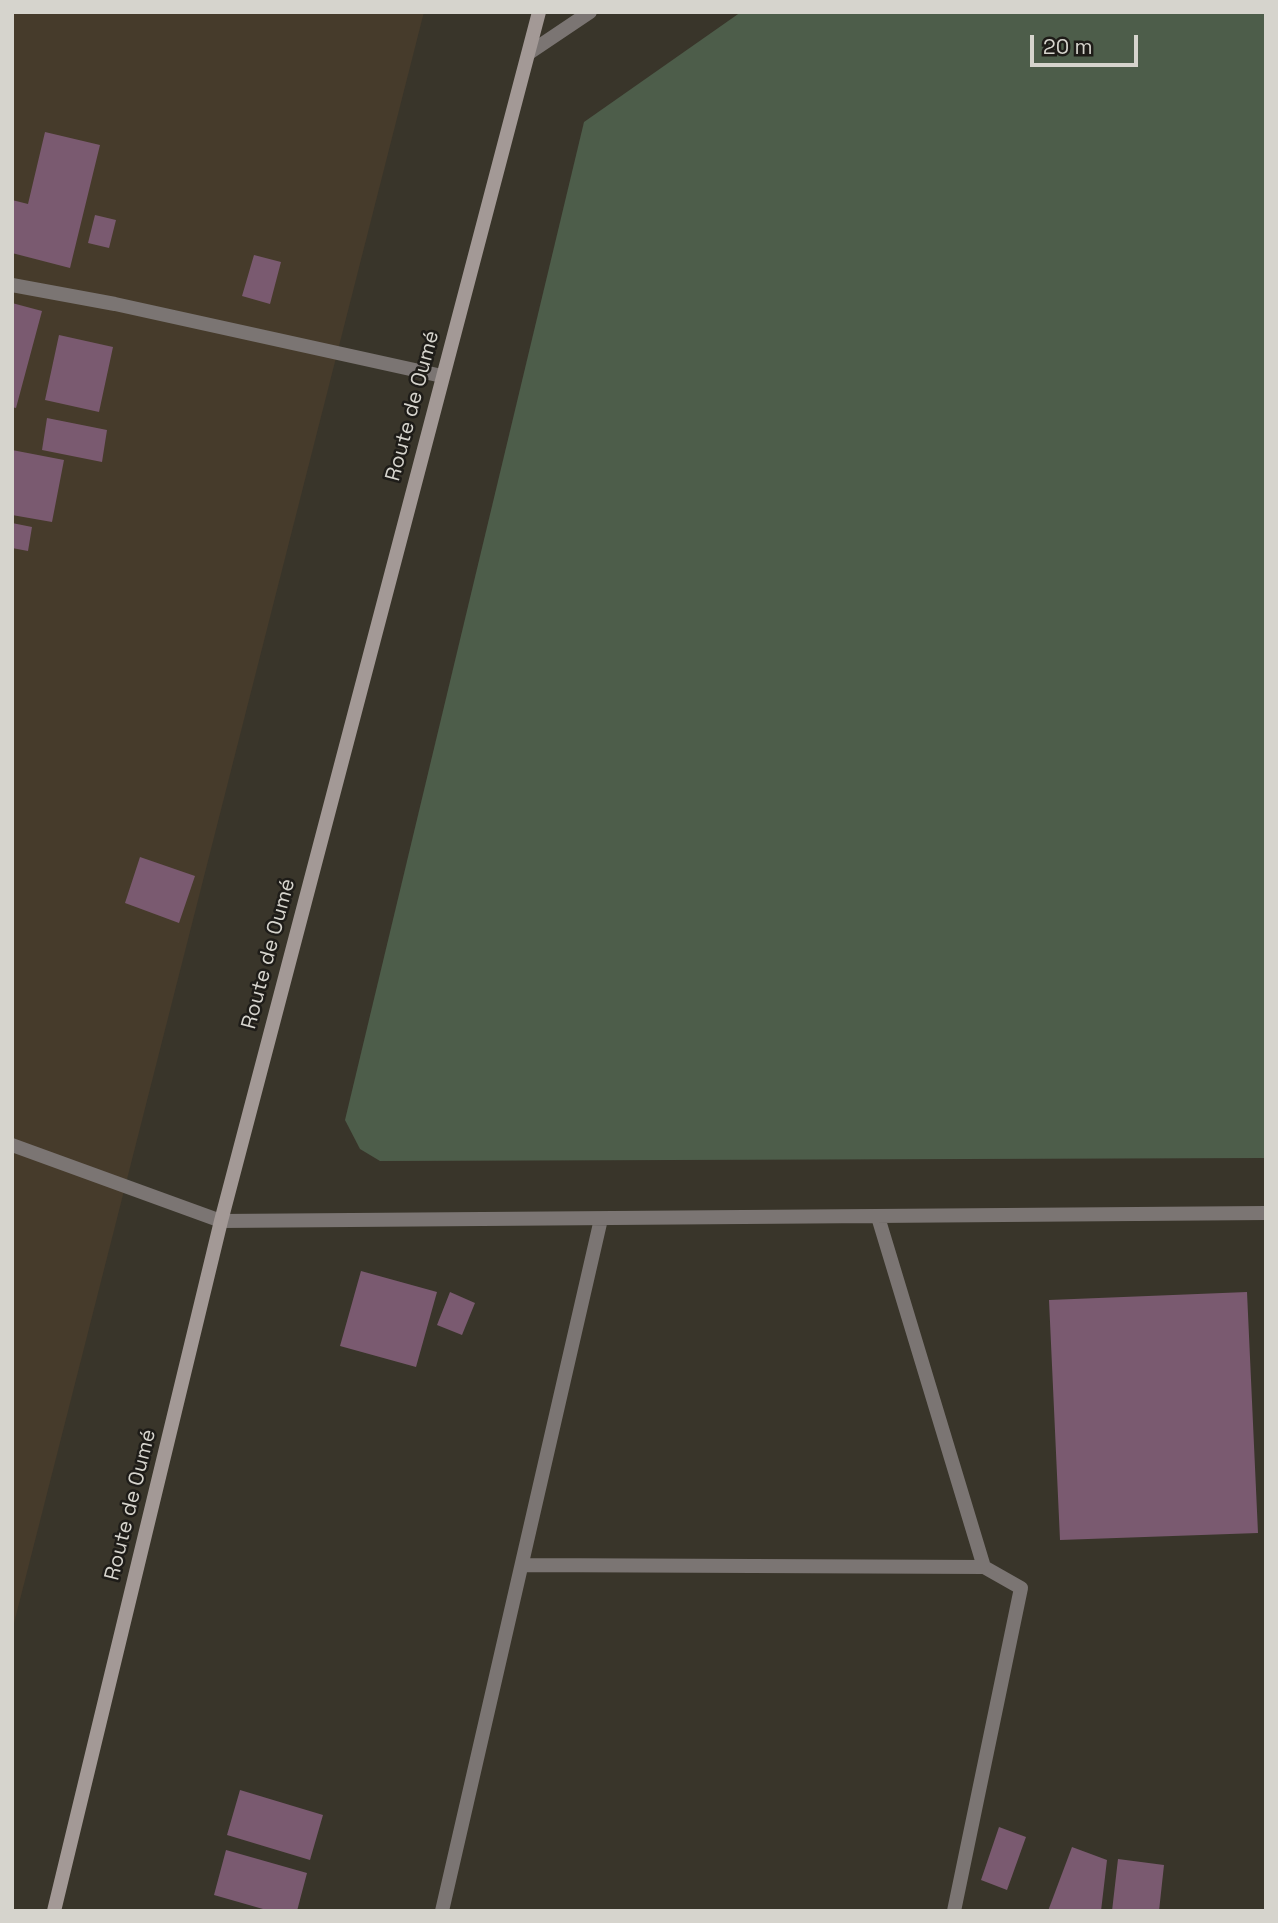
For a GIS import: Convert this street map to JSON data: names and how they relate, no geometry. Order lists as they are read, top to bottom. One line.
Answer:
{"streets":{"main road":["Route de Oumé"]},"scale_bar":"20 m"}
